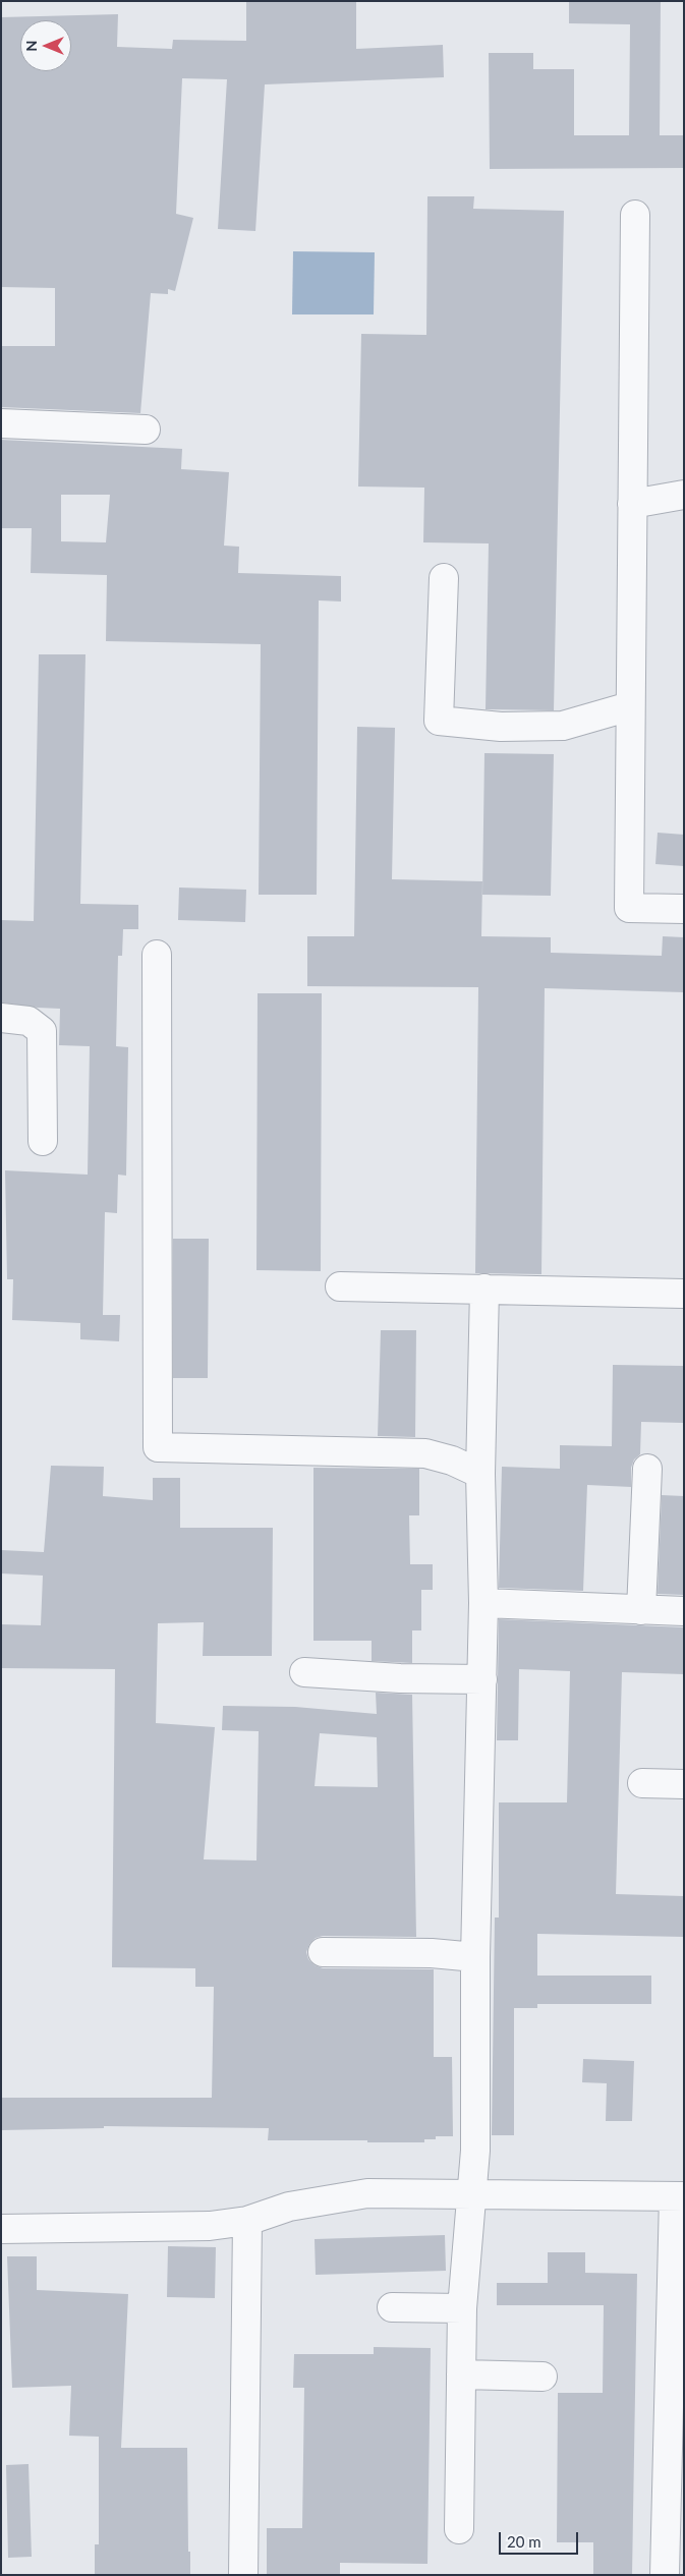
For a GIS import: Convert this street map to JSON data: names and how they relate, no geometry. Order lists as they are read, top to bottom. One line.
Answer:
{"scale_bar":"20 m","north":"left"}
